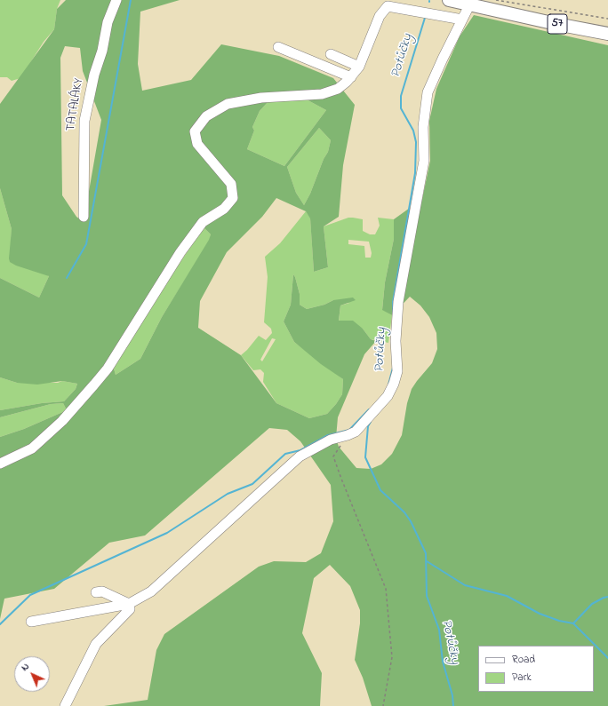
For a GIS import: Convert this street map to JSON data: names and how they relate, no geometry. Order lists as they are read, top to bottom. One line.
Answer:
{"streets":{"main road":["57"],"street":["TATALÁKY"]},"water":["Potůčky"],"legend":["Road","Park"],"north":"top left"}
